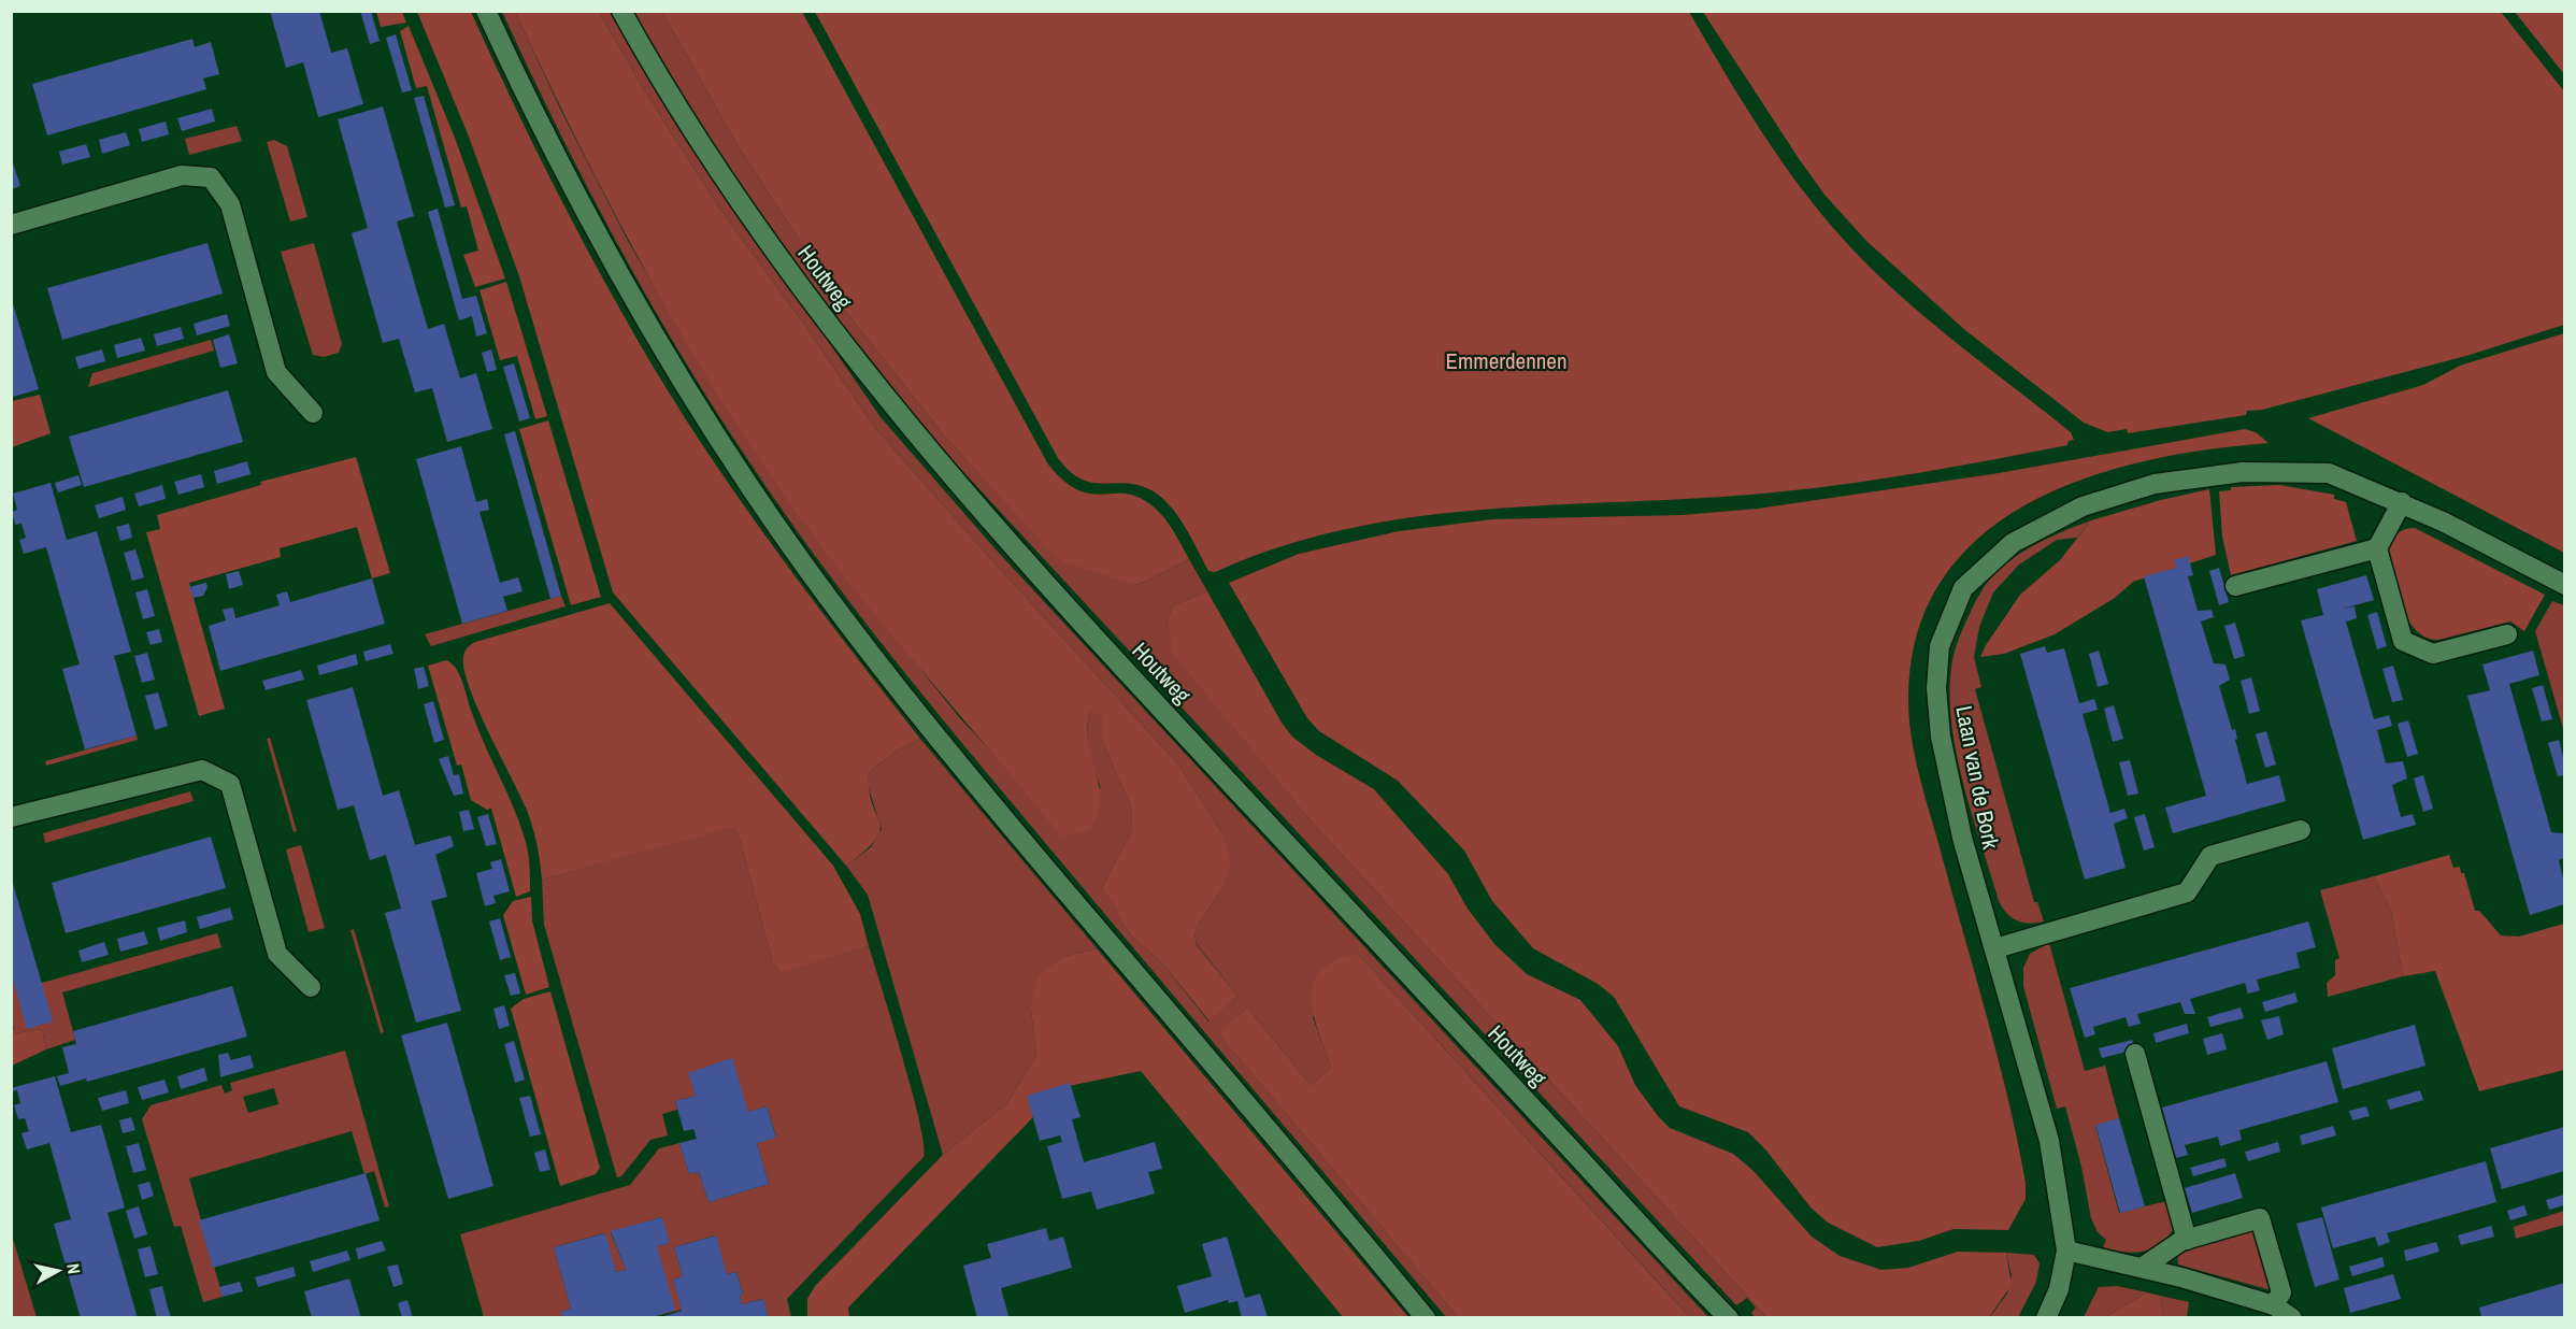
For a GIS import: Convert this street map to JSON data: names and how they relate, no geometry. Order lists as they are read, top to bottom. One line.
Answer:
{"streets":{"street":["Houtweg","Laan van de Bork"]},"parks":["Emmerdennen"],"north":"right"}
